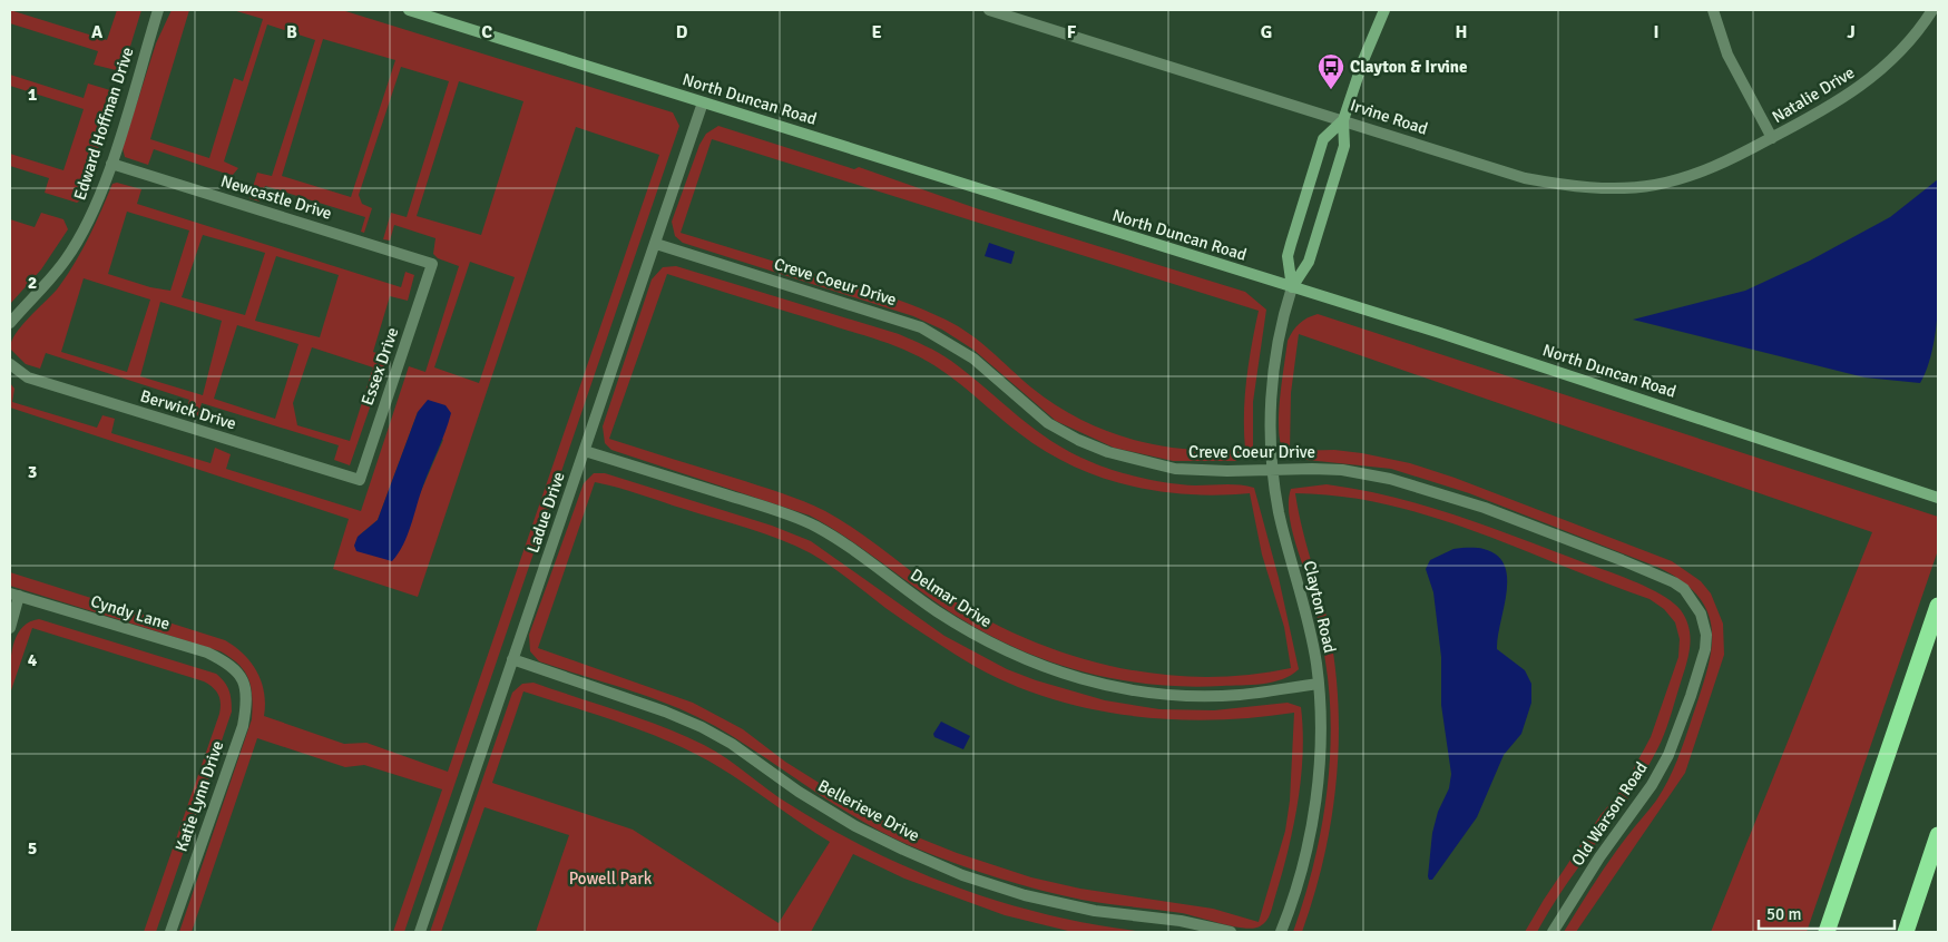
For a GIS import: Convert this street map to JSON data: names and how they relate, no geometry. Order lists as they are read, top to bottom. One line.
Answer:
{"streets":{"main road":["North Duncan Road"],"street":["Natalie Drive","Irvine Road","Edward Hoffman Drive","Newcastle Drive","Creve Coeur Drive","Essex Drive","Berwick Drive","Ladue Drive","Delmar Drive","Clayton Road","Cyndy Lane","Katie Lynn Drive","Bellerieve Drive","Old Warson Road"]},"crossings":[["Natalie Drive","Irvine Road"],["North Duncan Road","Ladue Drive"],["North Duncan Road","Clayton Road"],["Edward Hoffman Drive","Newcastle Drive"],["Newcastle Drive","Essex Drive"],["Creve Coeur Drive","Ladue Drive"],["Creve Coeur Drive","Clayton Road"],["Creve Coeur Drive","Old Warson Road"],["Essex Drive","Berwick Drive"],["Ladue Drive","Delmar Drive"],["Ladue Drive","Bellerieve Drive"],["Delmar Drive","Clayton Road"],["Cyndy Lane","Katie Lynn Drive"]],"parks":["Powell Park"],"places":{"bus stop":["Clayton & Irvine"]},"scale_bar":"50 m","grid":{"columns":["A","B","C","D","E","F","G","H","I","J"],"rows":["1","2","3","4","5"]}}
